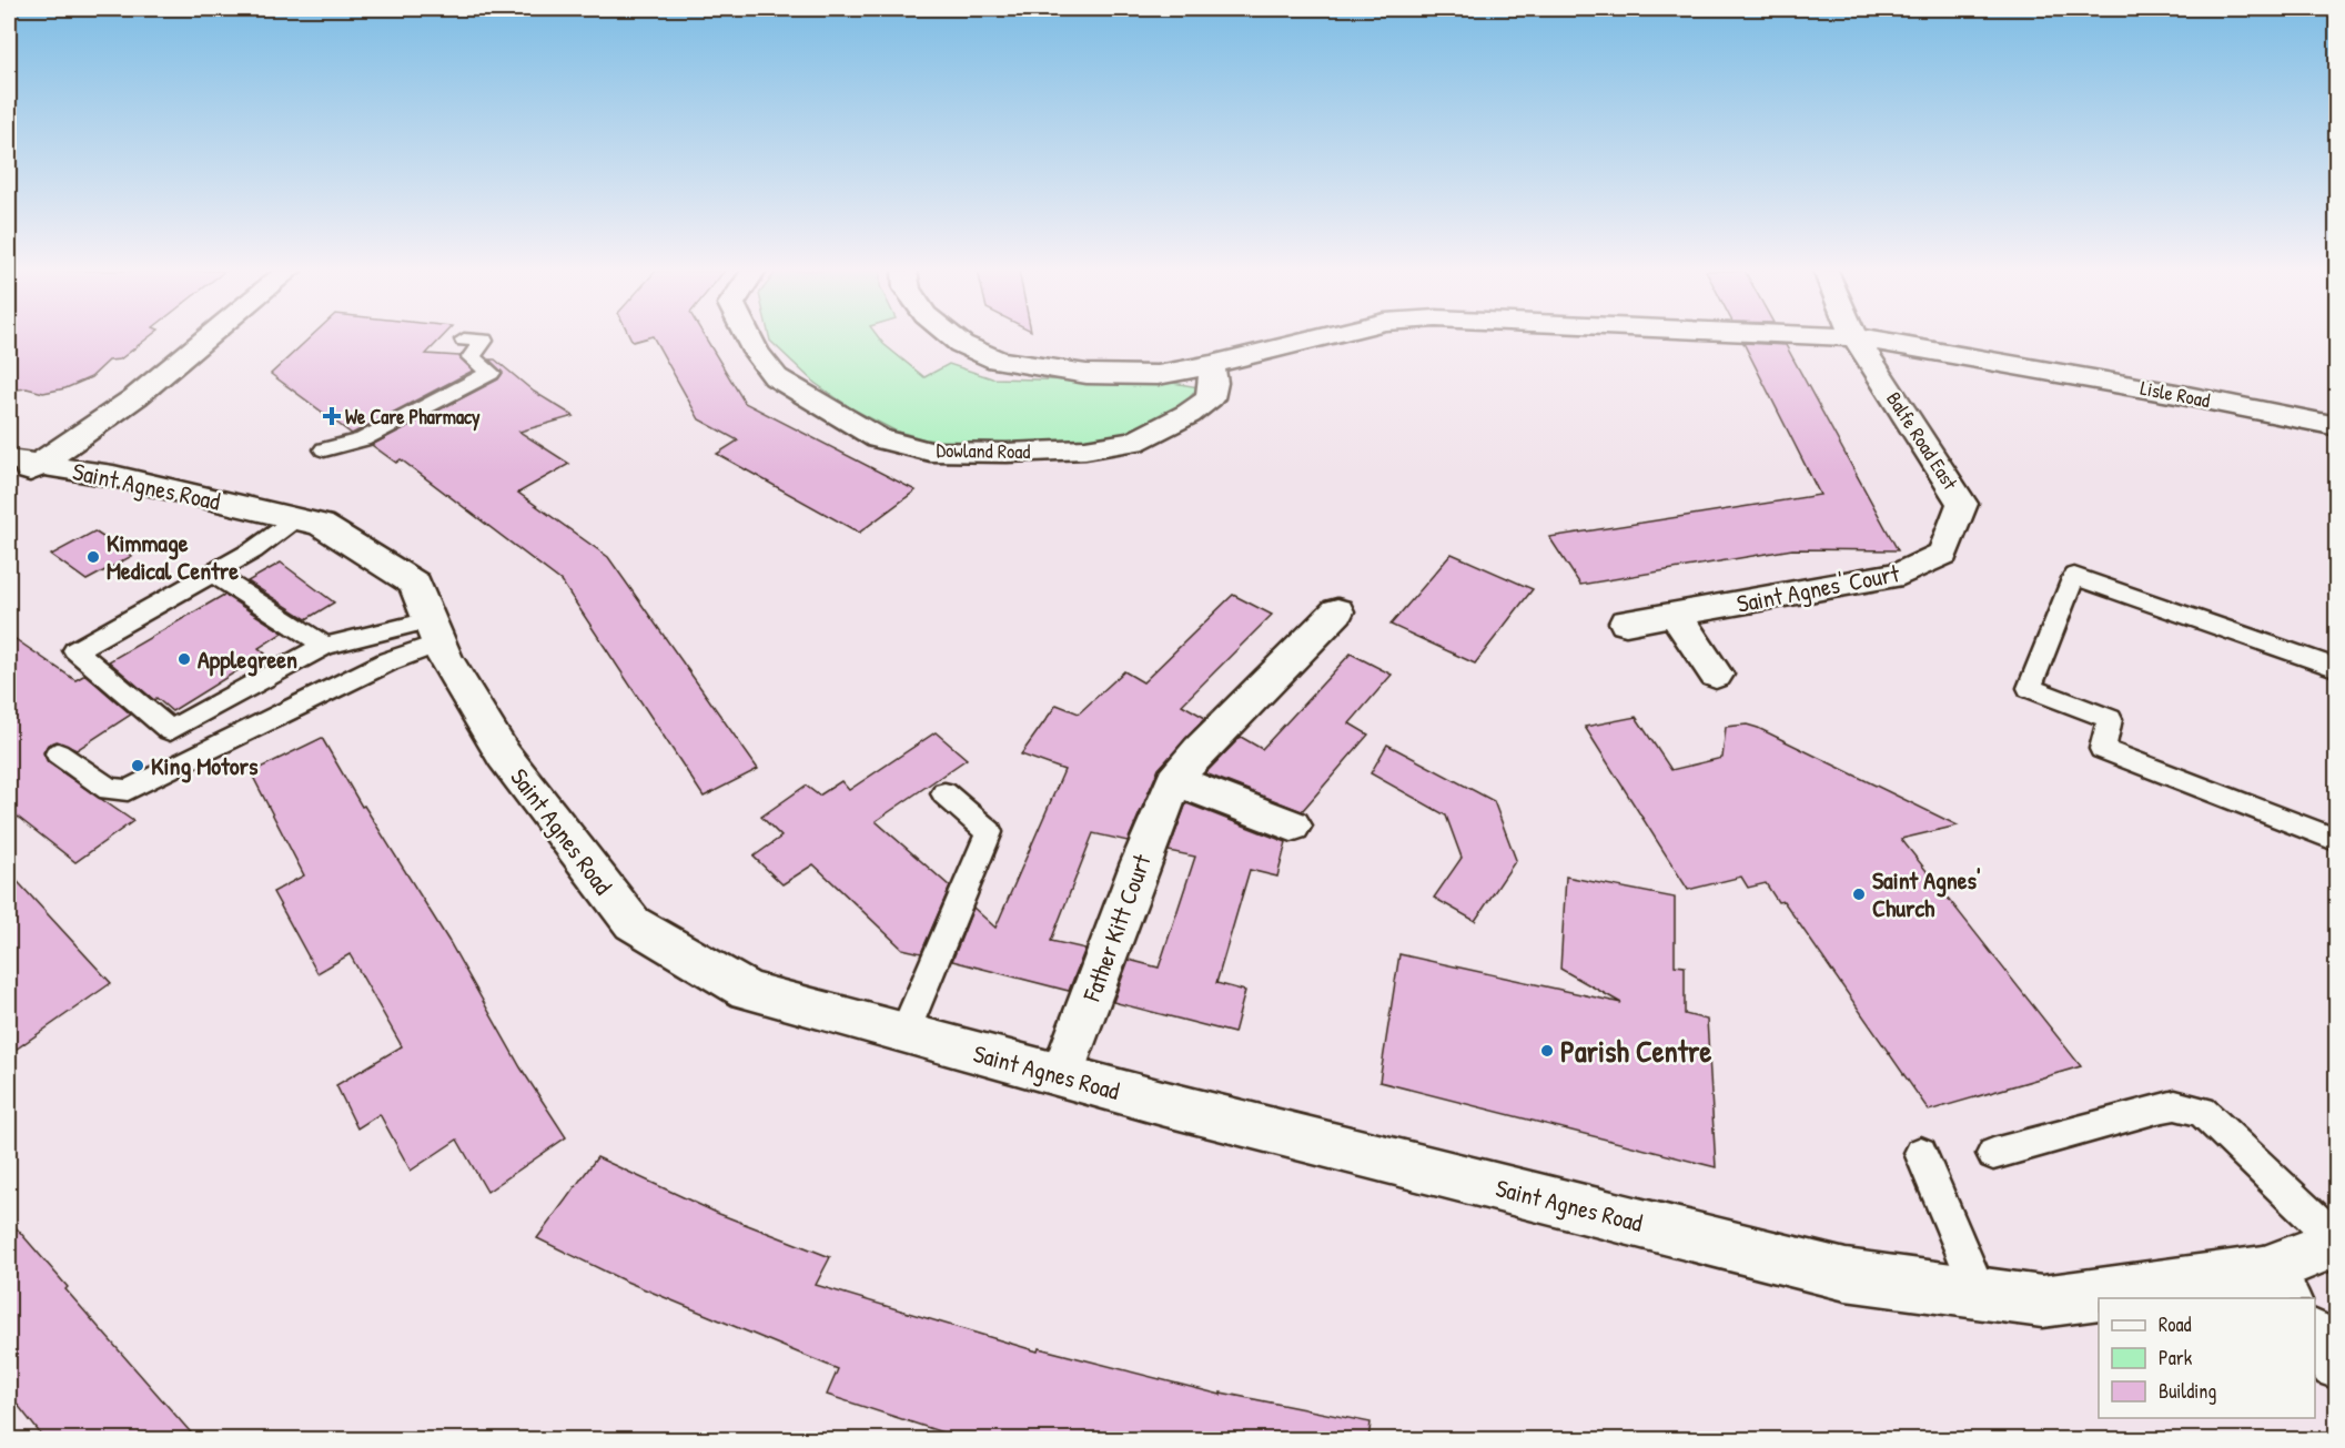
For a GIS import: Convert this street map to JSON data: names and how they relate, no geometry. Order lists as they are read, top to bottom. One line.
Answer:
{"streets":{"street":["Lisle Road","Balfe Road East","Dowland Road","Saint Agnes Road","Saint Agnes' Court","Father Kitt Court"]},"crossings":[["Balfe Road East","Saint Agnes' Court"],["Saint Agnes Road","Father Kitt Court"]],"places":{"health":["We Care Pharmacy"],"other":["Kimmage Medical Centre","Applegreen","King Motors","Saint Agnes' Church","Parish Centre"]},"legend":["Road","Park","Building"]}
